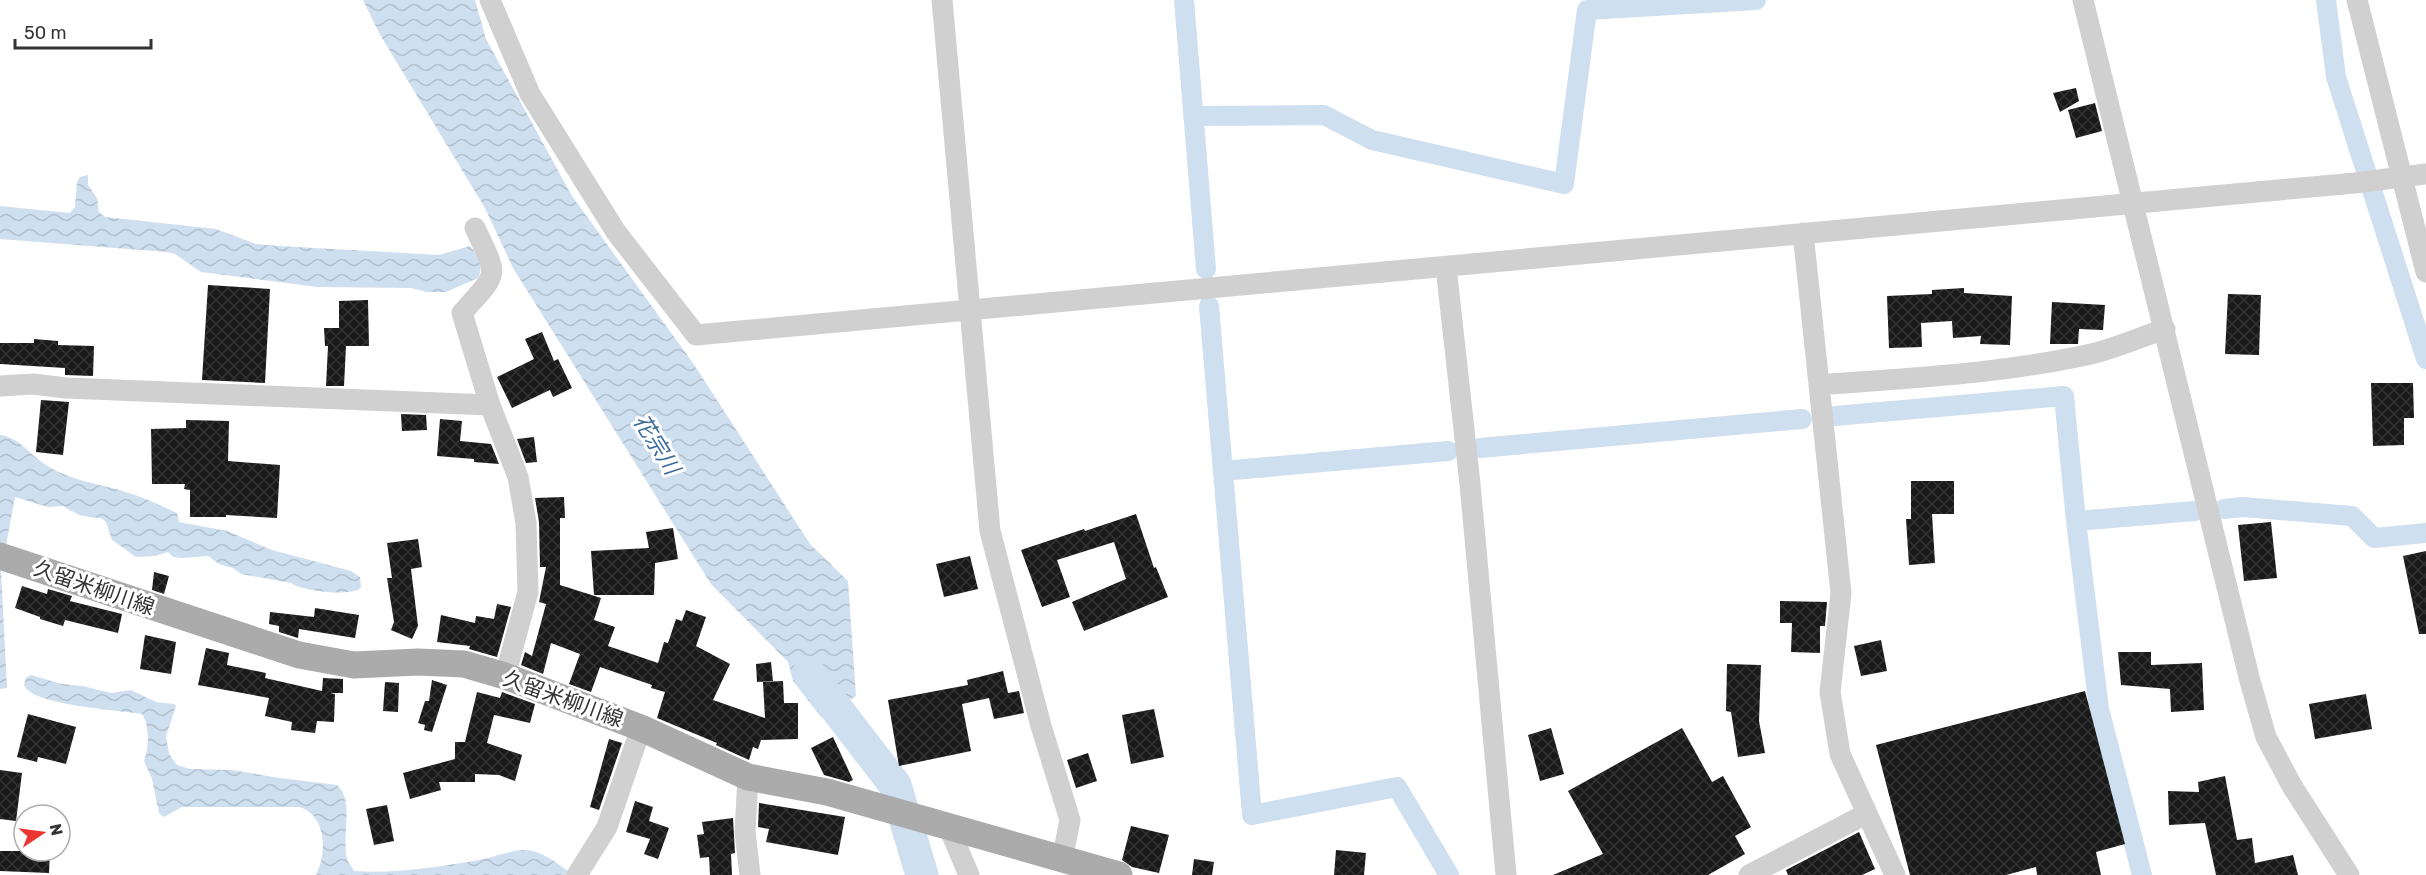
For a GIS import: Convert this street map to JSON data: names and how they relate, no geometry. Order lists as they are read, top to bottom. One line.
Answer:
{"streets":{"main road":["久留米柳川線"]},"water":["花宗川"],"scale_bar":"50 m","north":"right"}
